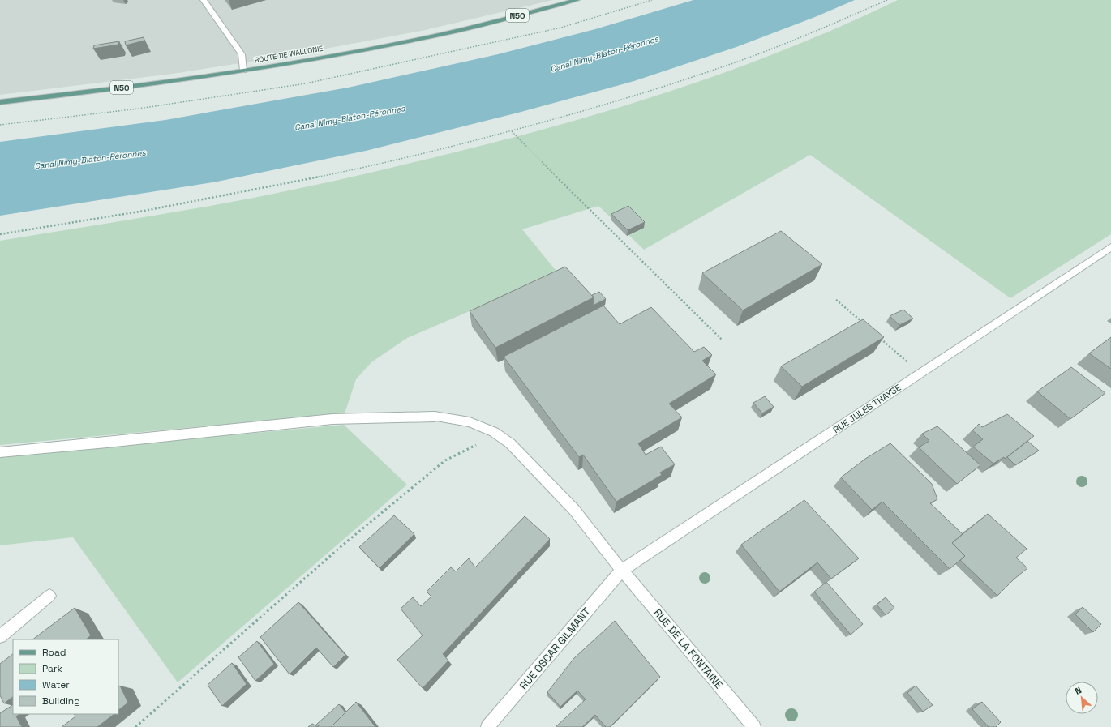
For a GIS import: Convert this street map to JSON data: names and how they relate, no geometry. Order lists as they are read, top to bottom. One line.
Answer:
{"streets":{"main road":["N50","ROUTE DE WALLONIE"],"street":["RUE JULES THAYSE","RUE OSCAR GILMANT","RUE DE LA FONTAINE"]},"crossings":[["RUE JULES THAYSE","RUE OSCAR GILMANT"],["RUE JULES THAYSE","RUE DE LA FONTAINE"],["RUE OSCAR GILMANT","RUE DE LA FONTAINE"]],"water":["Canal Nimy-Blaton-Péronnes"],"legend":["Road","Park","Water","Building"],"north":"top left"}
